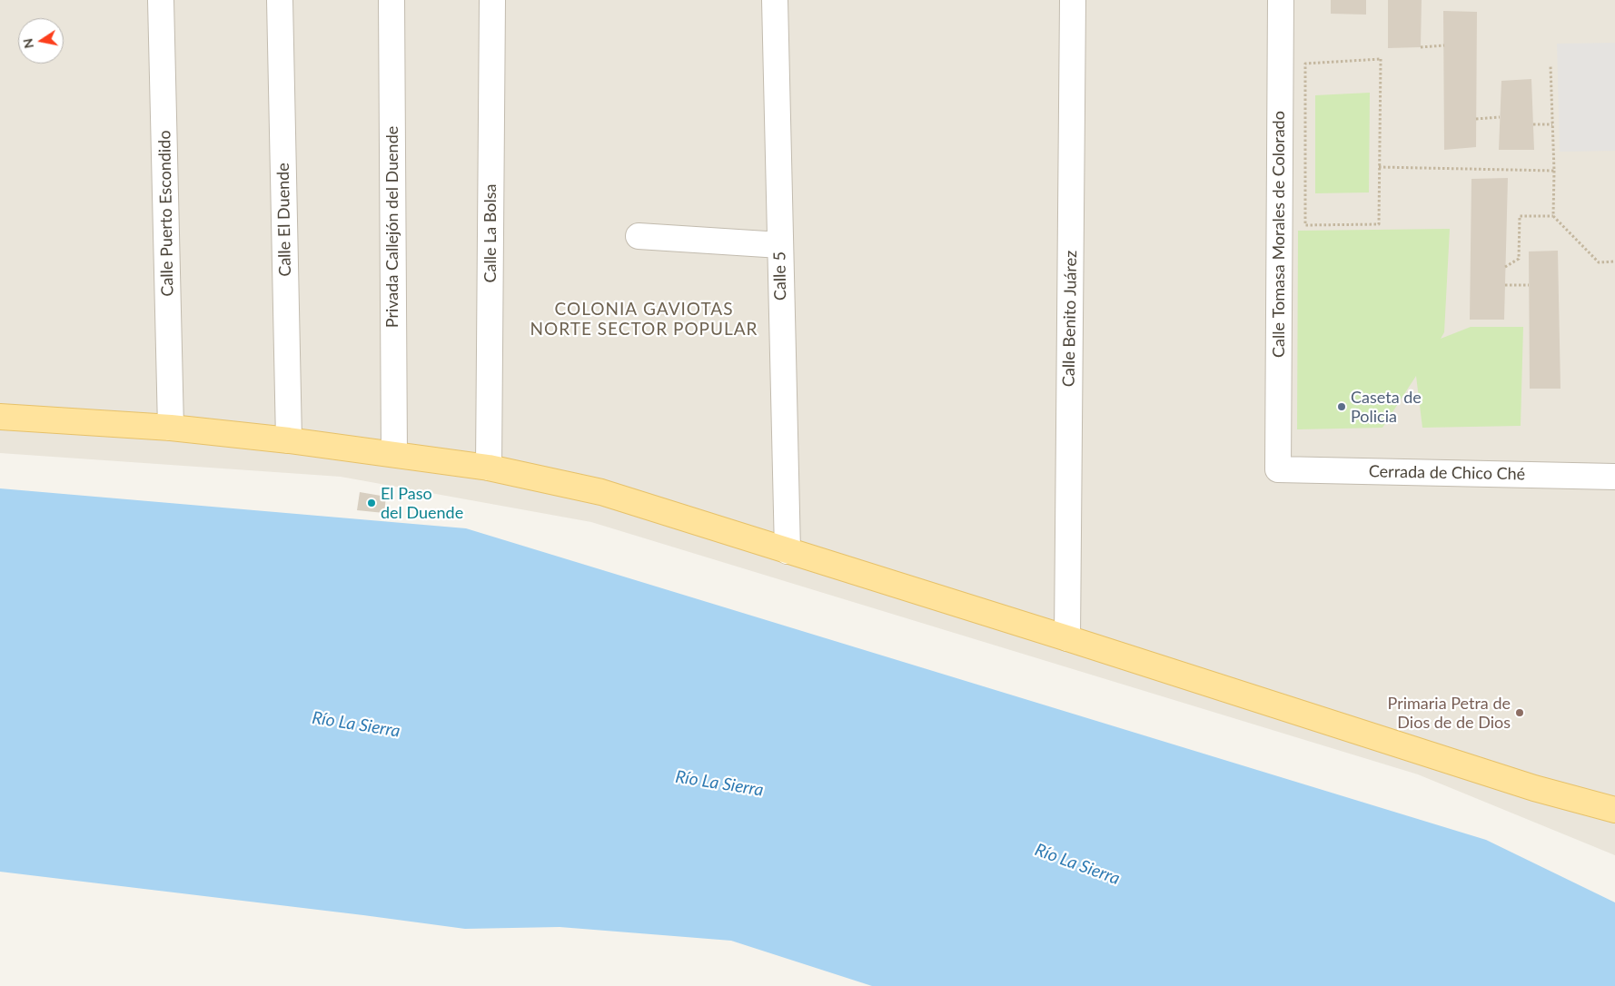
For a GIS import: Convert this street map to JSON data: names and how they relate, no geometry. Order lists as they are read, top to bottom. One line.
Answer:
{"streets":{"street":["Calle Puerto Escondido","Calle El Duende","Privada Callejón del Duende","Calle La Bolsa","Calle Tomasa Morales de Colorado","Calle 5","Calle Benito Juárez","Cerrada de Chico Ché"]},"crossings":[["Calle Tomasa Morales de Colorado","Cerrada de Chico Ché"]],"districts":["COLONIA GAVIOTAS NORTE SECTOR POPULAR"],"water":["Río La Sierra"],"places":["Caseta de Policia","El Paso del Duende","Primaria Petra de Dios de de Dios"],"north":"left"}
